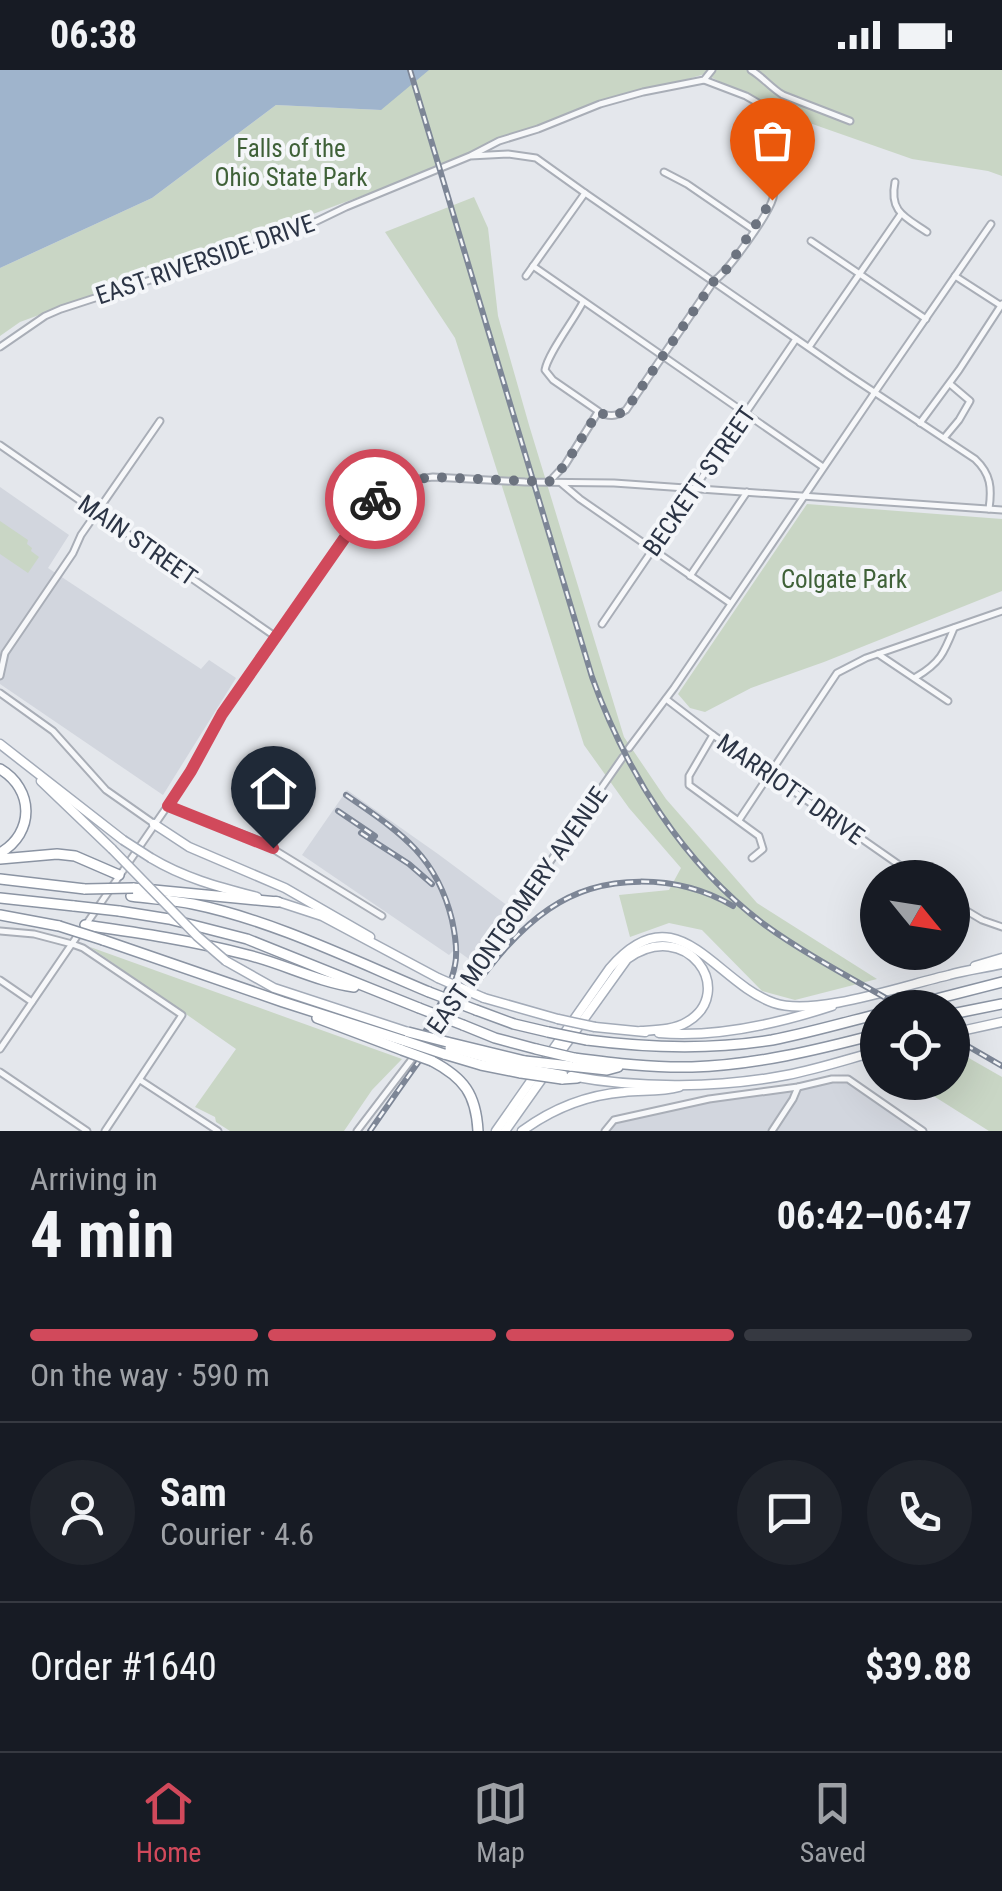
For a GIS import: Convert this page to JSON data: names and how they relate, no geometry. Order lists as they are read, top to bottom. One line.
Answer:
{"streets":{"street":["EAST RIVERSIDE DRIVE","BECKETT STREET","MAIN STREET","MARRIOTT DRIVE","EAST MONTGOMERY AVENUE"]},"parks":["Falls of the Ohio State Park","Colgate Park"],"north":"bottom right","page":{"status":"06:38","heading":["4 min","Arriving in","06:42–06:47"],"panel":["Sam","Courier · 4.6","Order #1640","$39.88"],"bar":"On the way · 590 m","tabs":["Home","Map","Saved"]}}
